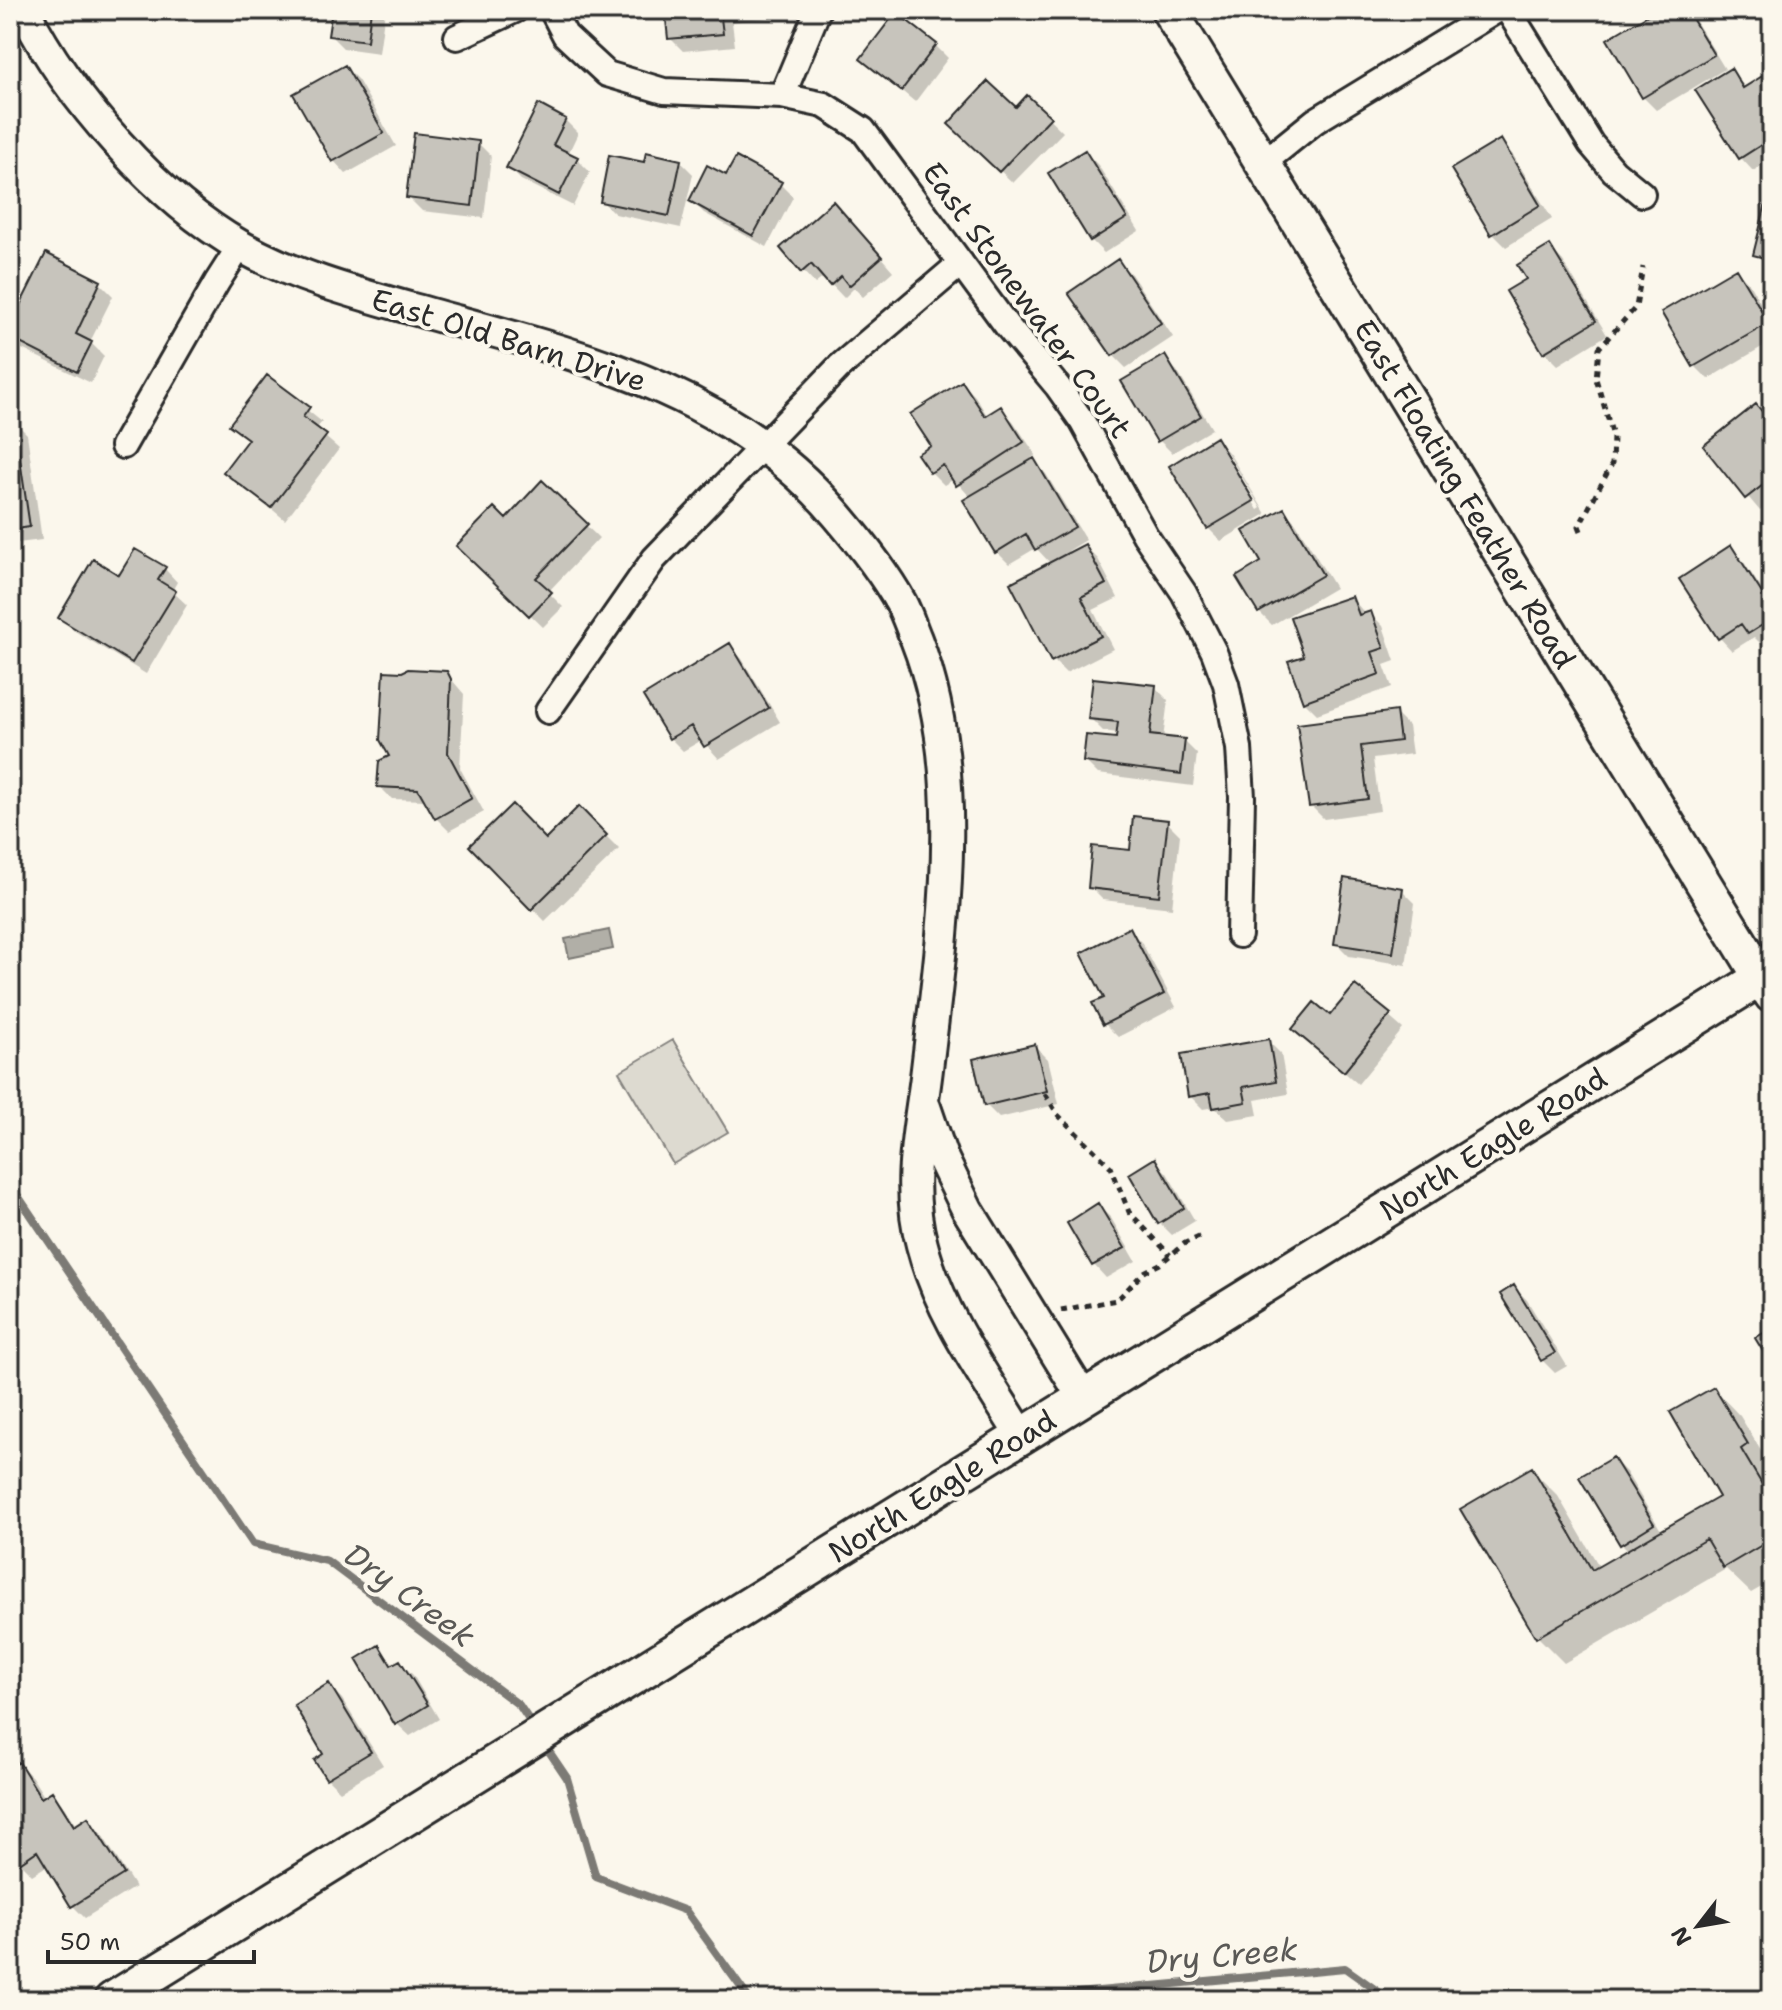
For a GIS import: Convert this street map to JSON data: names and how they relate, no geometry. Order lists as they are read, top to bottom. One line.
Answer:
{"streets":{"main road":["East Floating Feather Road","North Eagle Road"],"street":["East Stonewater Court","East Old Barn Drive"]},"crossings":[["East Old Barn Drive","North Eagle Road"],["East Floating Feather Road","North Eagle Road"]],"water":["Dry Creek"],"scale_bar":"50 m","north":"bottom left"}
